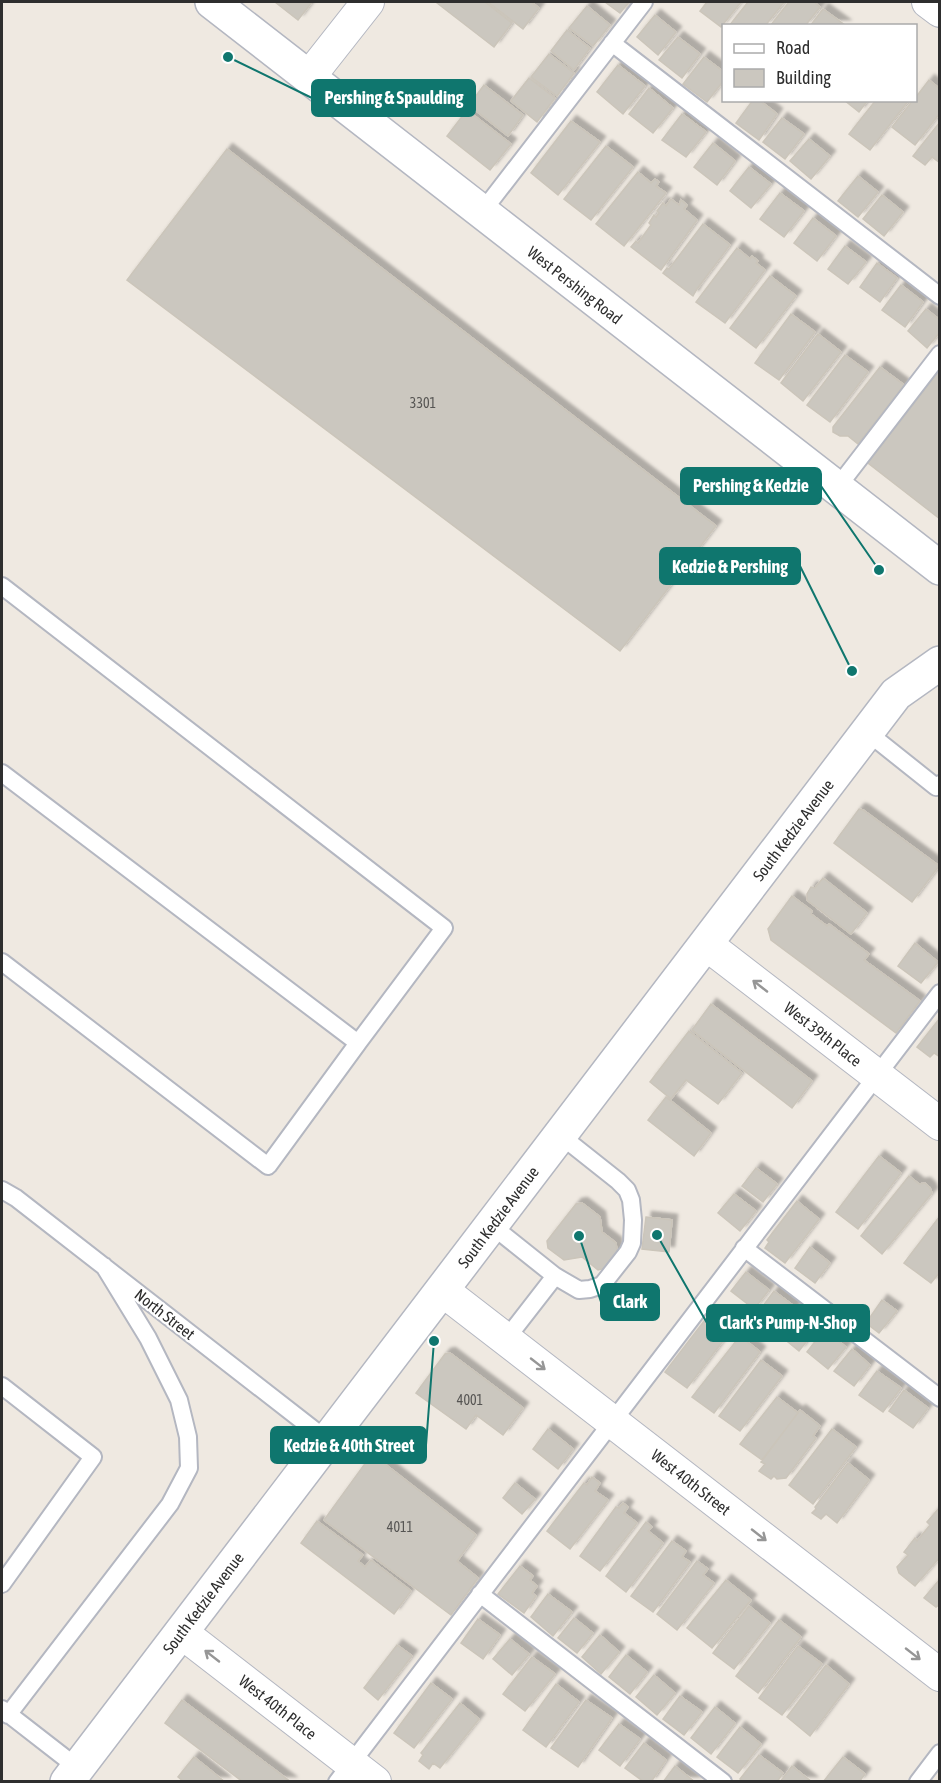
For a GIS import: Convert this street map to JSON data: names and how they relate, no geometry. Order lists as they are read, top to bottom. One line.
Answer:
{"streets":{"main road":["West Pershing Road","South Kedzie Avenue"],"street":["West 39th Place","West 40th Street","West 40th Place"],"lane":["North Street"]},"crossings":[["South Kedzie Avenue","West 39th Place"],["South Kedzie Avenue","North Street"],["South Kedzie Avenue","West 40th Street"],["South Kedzie Avenue","West 40th Place"]],"one_way":["West 39th Place","West 40th Street","West 40th Place"],"places":["Pershing & Spaulding","Pershing & Kedzie","Kedzie & Pershing","Clark's Pump-N-Shop","Clark","Kedzie & 40th Street"],"house_numbers":["3301","4001","4011"],"legend":["Road","Building"]}
